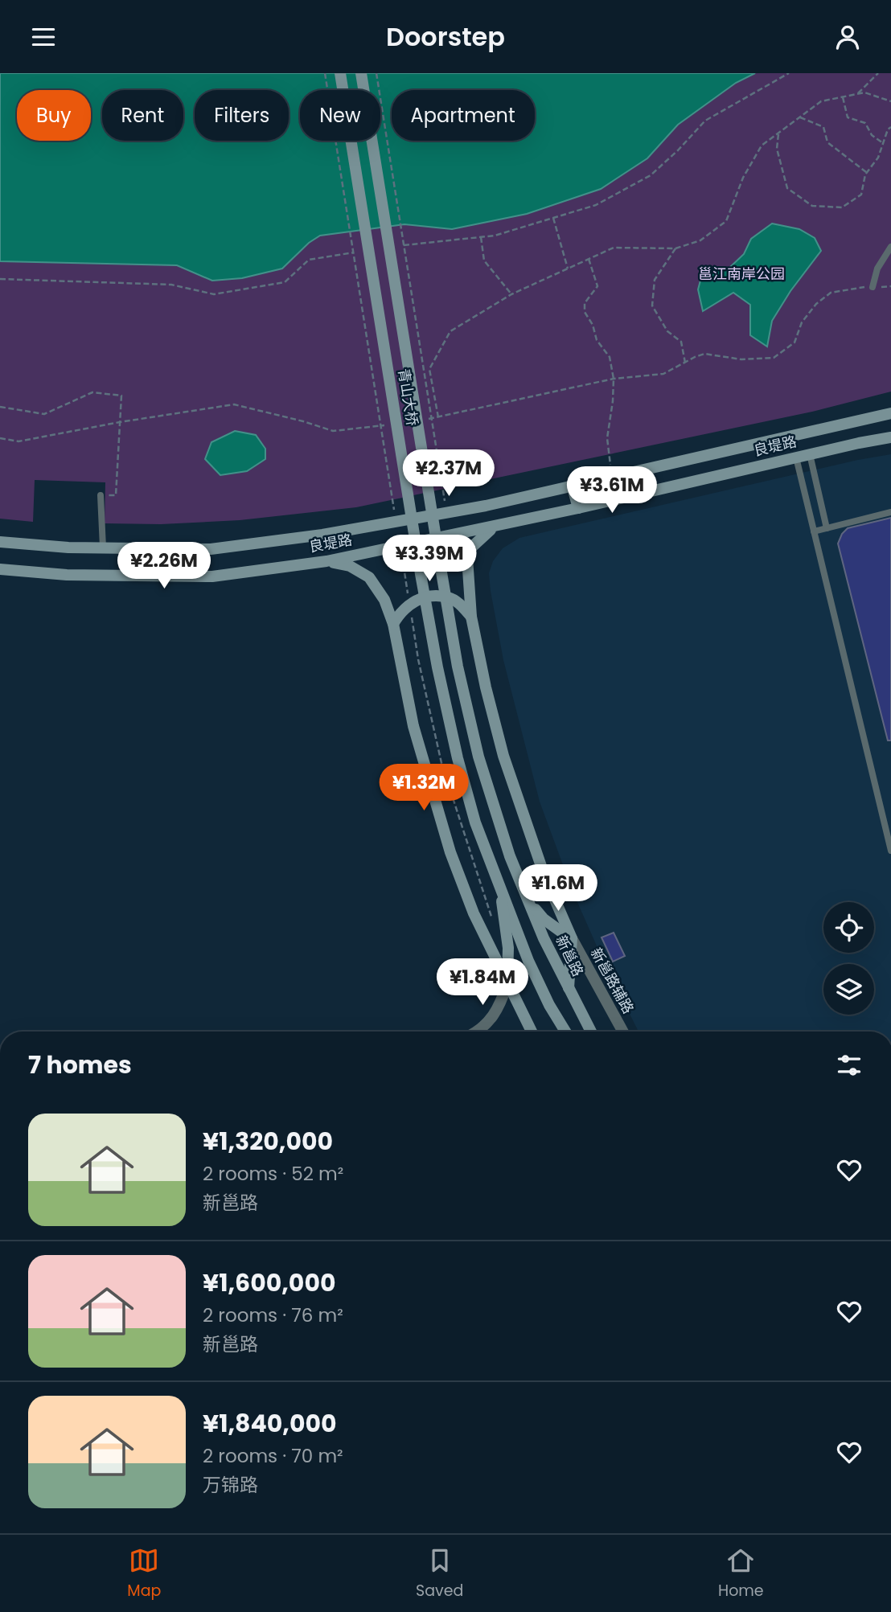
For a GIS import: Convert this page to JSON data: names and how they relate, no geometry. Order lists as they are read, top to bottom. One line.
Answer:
{"streets":{"main road":["青山大桥","良堤路","新邕路"],"street":["新邕路辅路"]},"crossings":[["青山大桥","新邕路"]],"parks":["邕江南岸公园"],"page":{"header":"Doorstep","chip":["Buy","Rent","Filters","New","Apartment"],"price":["¥2.37M","¥3.61M","¥3.39M","¥2.26M","¥1.32M","¥1.6M","¥1.84M"],"heading":"7 homes","list":[{"name":"¥1,320,000","note":"2 rooms · 52 m² · 新邕路"},{"name":"¥1,600,000","note":"2 rooms · 76 m² · 新邕路"},{"name":"¥1,840,000","note":"2 rooms · 70 m² · 万锦路"}],"tabs":["Map","Saved","Home"]}}
